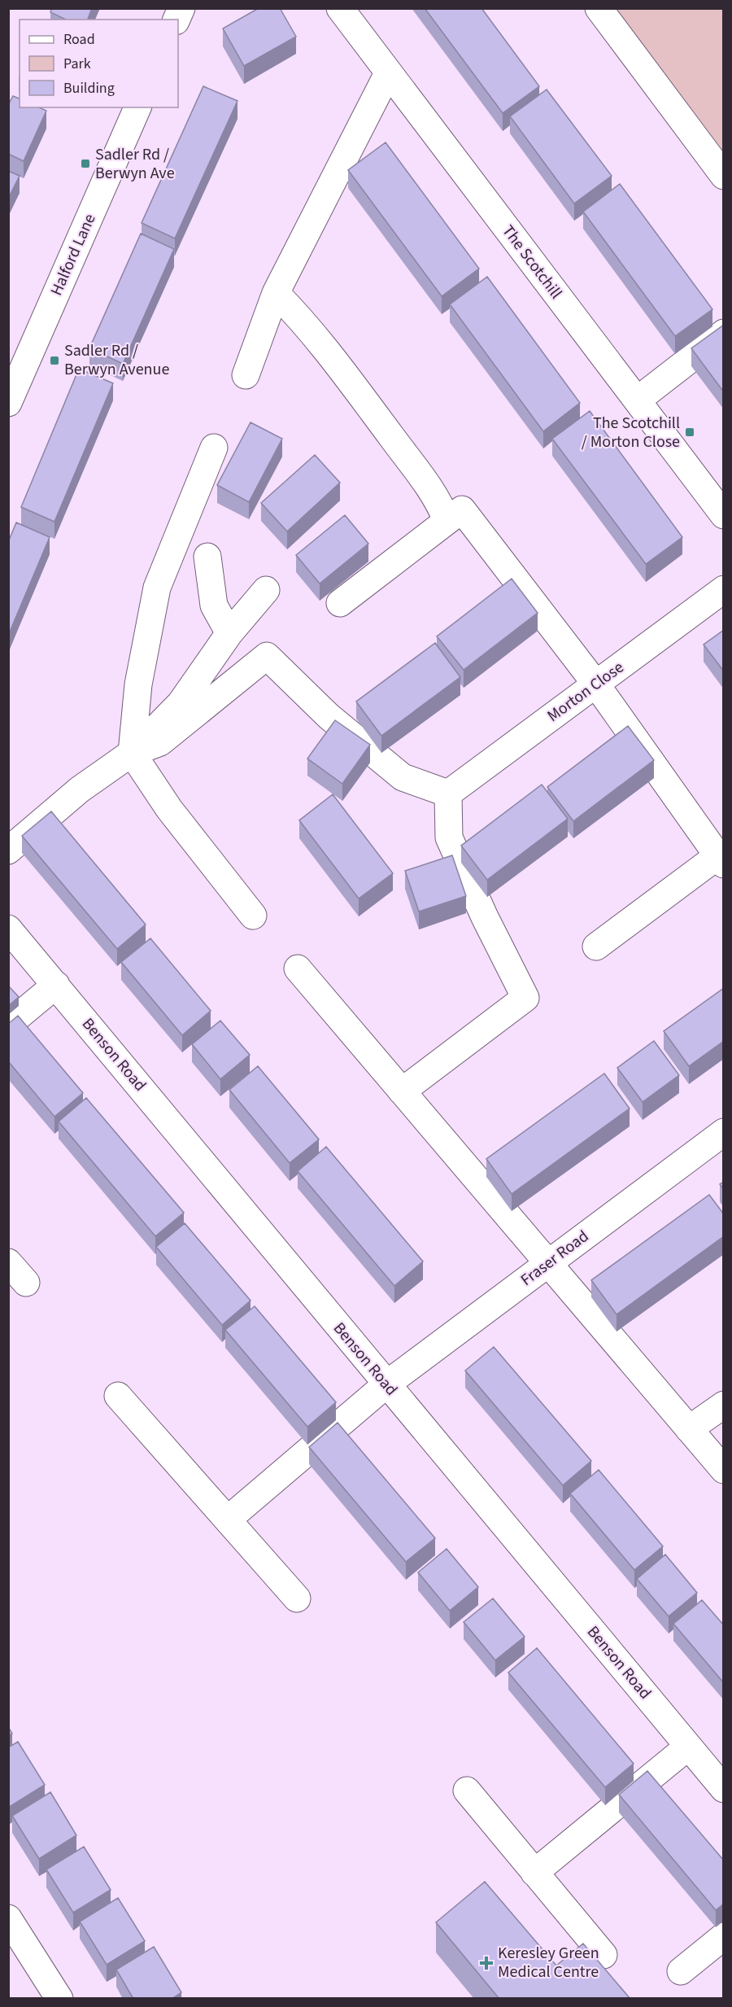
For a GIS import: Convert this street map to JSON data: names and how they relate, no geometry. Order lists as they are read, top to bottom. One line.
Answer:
{"streets":{"street":["Halford Lane","The Scotchill","Morton Close","Benson Road","Fraser Road"]},"crossings":[["Benson Road","Fraser Road"]],"places":{"transit":["Sadler Rd / Berwyn Ave","Sadler Rd / Berwyn Avenue","The Scotchill / Morton Close"],"health":["Keresley Green Medical Centre"]},"legend":["Road","Park","Building"]}
